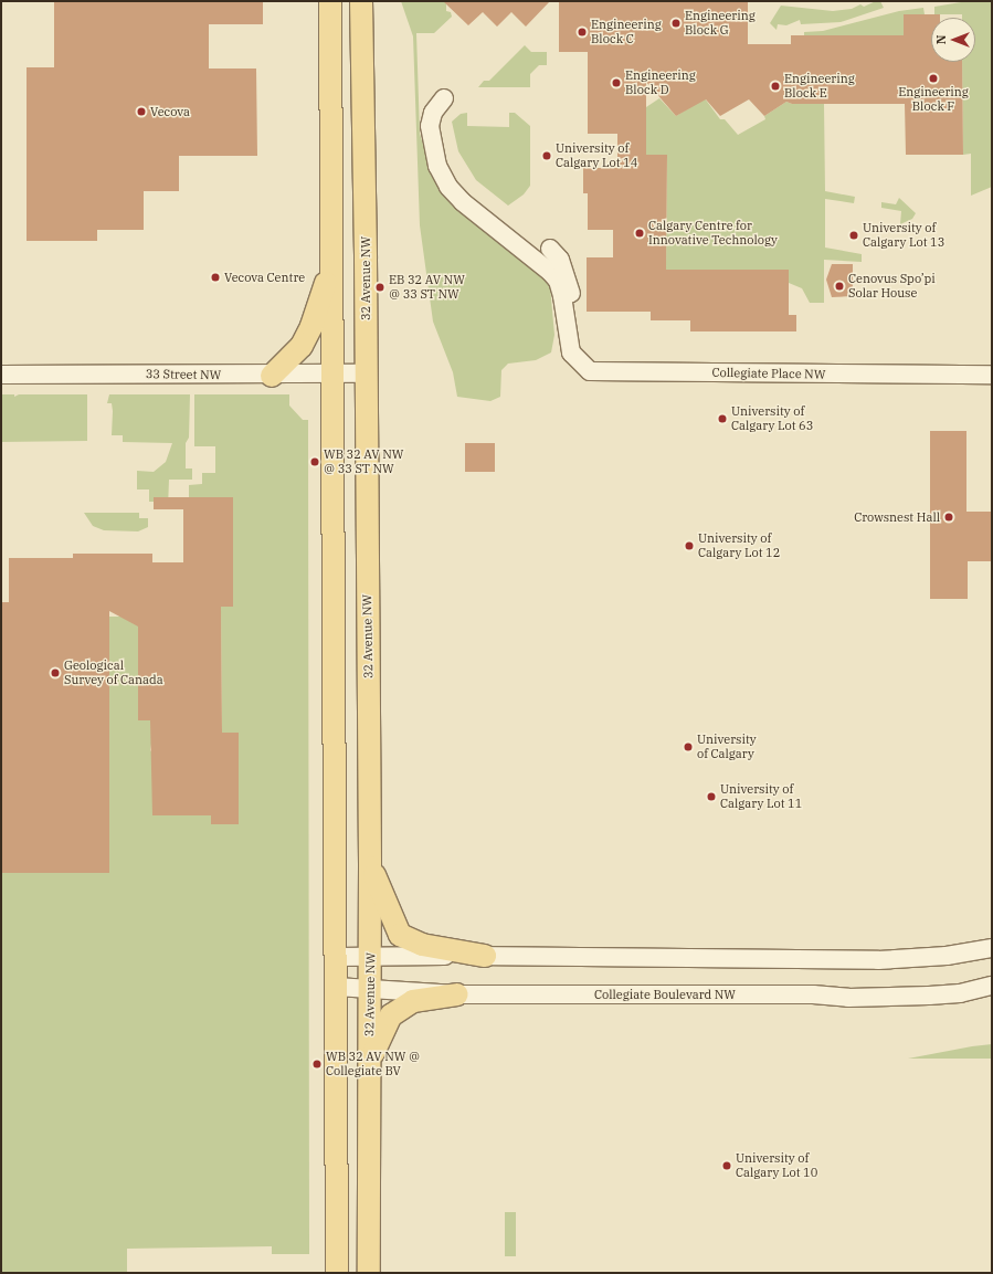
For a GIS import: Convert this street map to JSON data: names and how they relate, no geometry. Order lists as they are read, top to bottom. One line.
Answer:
{"streets":{"main road":["32 Avenue NW"],"street":["Collegiate Place NW","33 Street NW","Collegiate Boulevard NW"]},"crossings":[["32 Avenue NW","33 Street NW"],["32 Avenue NW","Collegiate Boulevard NW"]],"places":["Engineering Block G","Engineering Block C","Engineering Block F","Engineering Block D","Engineering Block E","Vecova","University of Calgary Lot 14","Calgary Centre for Innovative Technology","University of Calgary Lot 13","Vecova Centre","Cenovus Spo’pi Solar House","EB 32 AV NW @ 33 ST NW","University of Calgary Lot 63","WB 32 AV NW @ 33 ST NW","Crowsnest Hall","University of Calgary Lot 12","Geological Survey of Canada","University of Calgary","University of Calgary Lot 11","WB 32 AV NW @ Collegiate BV","University of Calgary Lot 10"],"north":"left"}
